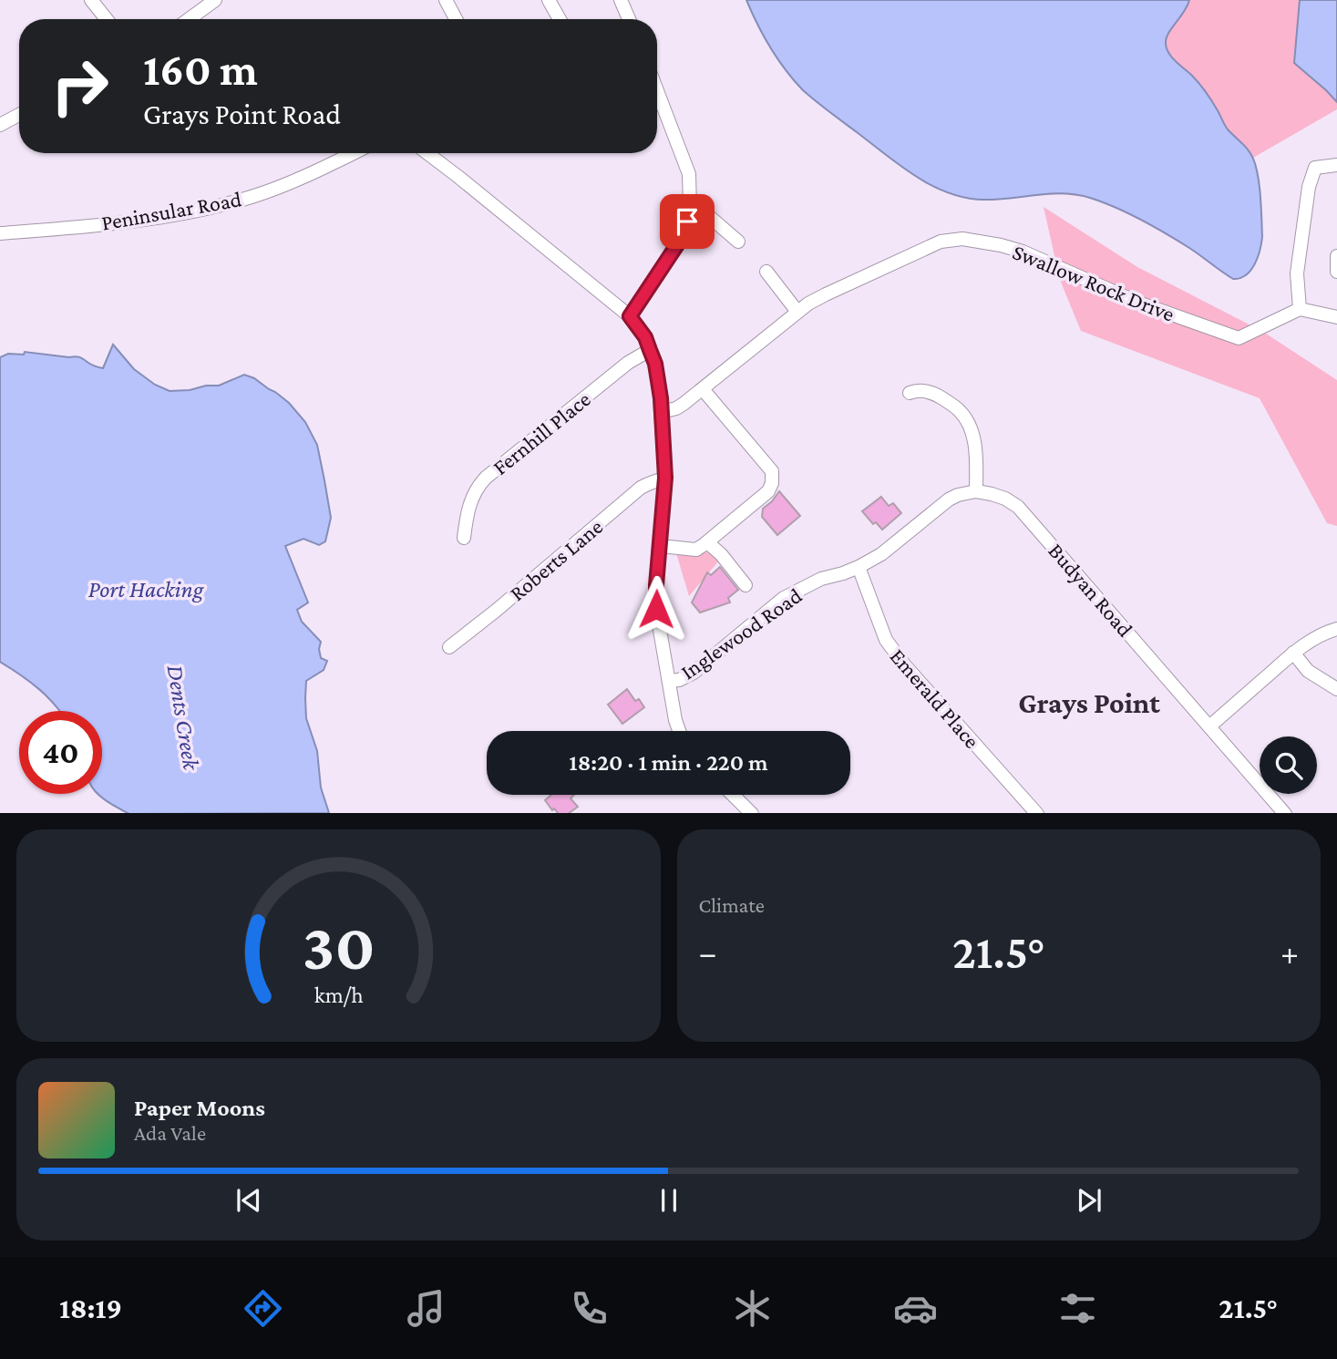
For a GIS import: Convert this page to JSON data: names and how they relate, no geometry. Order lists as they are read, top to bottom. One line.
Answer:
{"streets":{"street":["Peninsular Road","Swallow Rock Drive","Fernhill Place","Roberts Lane","Budyan Road","Inglewood Road","Emerald Place"]},"crossings":[["Budyan Road","Inglewood Road"],["Inglewood Road","Emerald Place"]],"districts":["Grays Point"],"water":["Port Hacking","Dents Creek"],"page":{"turn":["160 m","Grays Point Road"],"limit":"40","trip":"18:20 · 1 min · 220 m","tile":"Climate","heat":["−","21.5°","+"],"song":["Paper Moons","Ada Vale"],"tabs":["18:19","21.5°"],"gauge":["30","km/h"]}}
